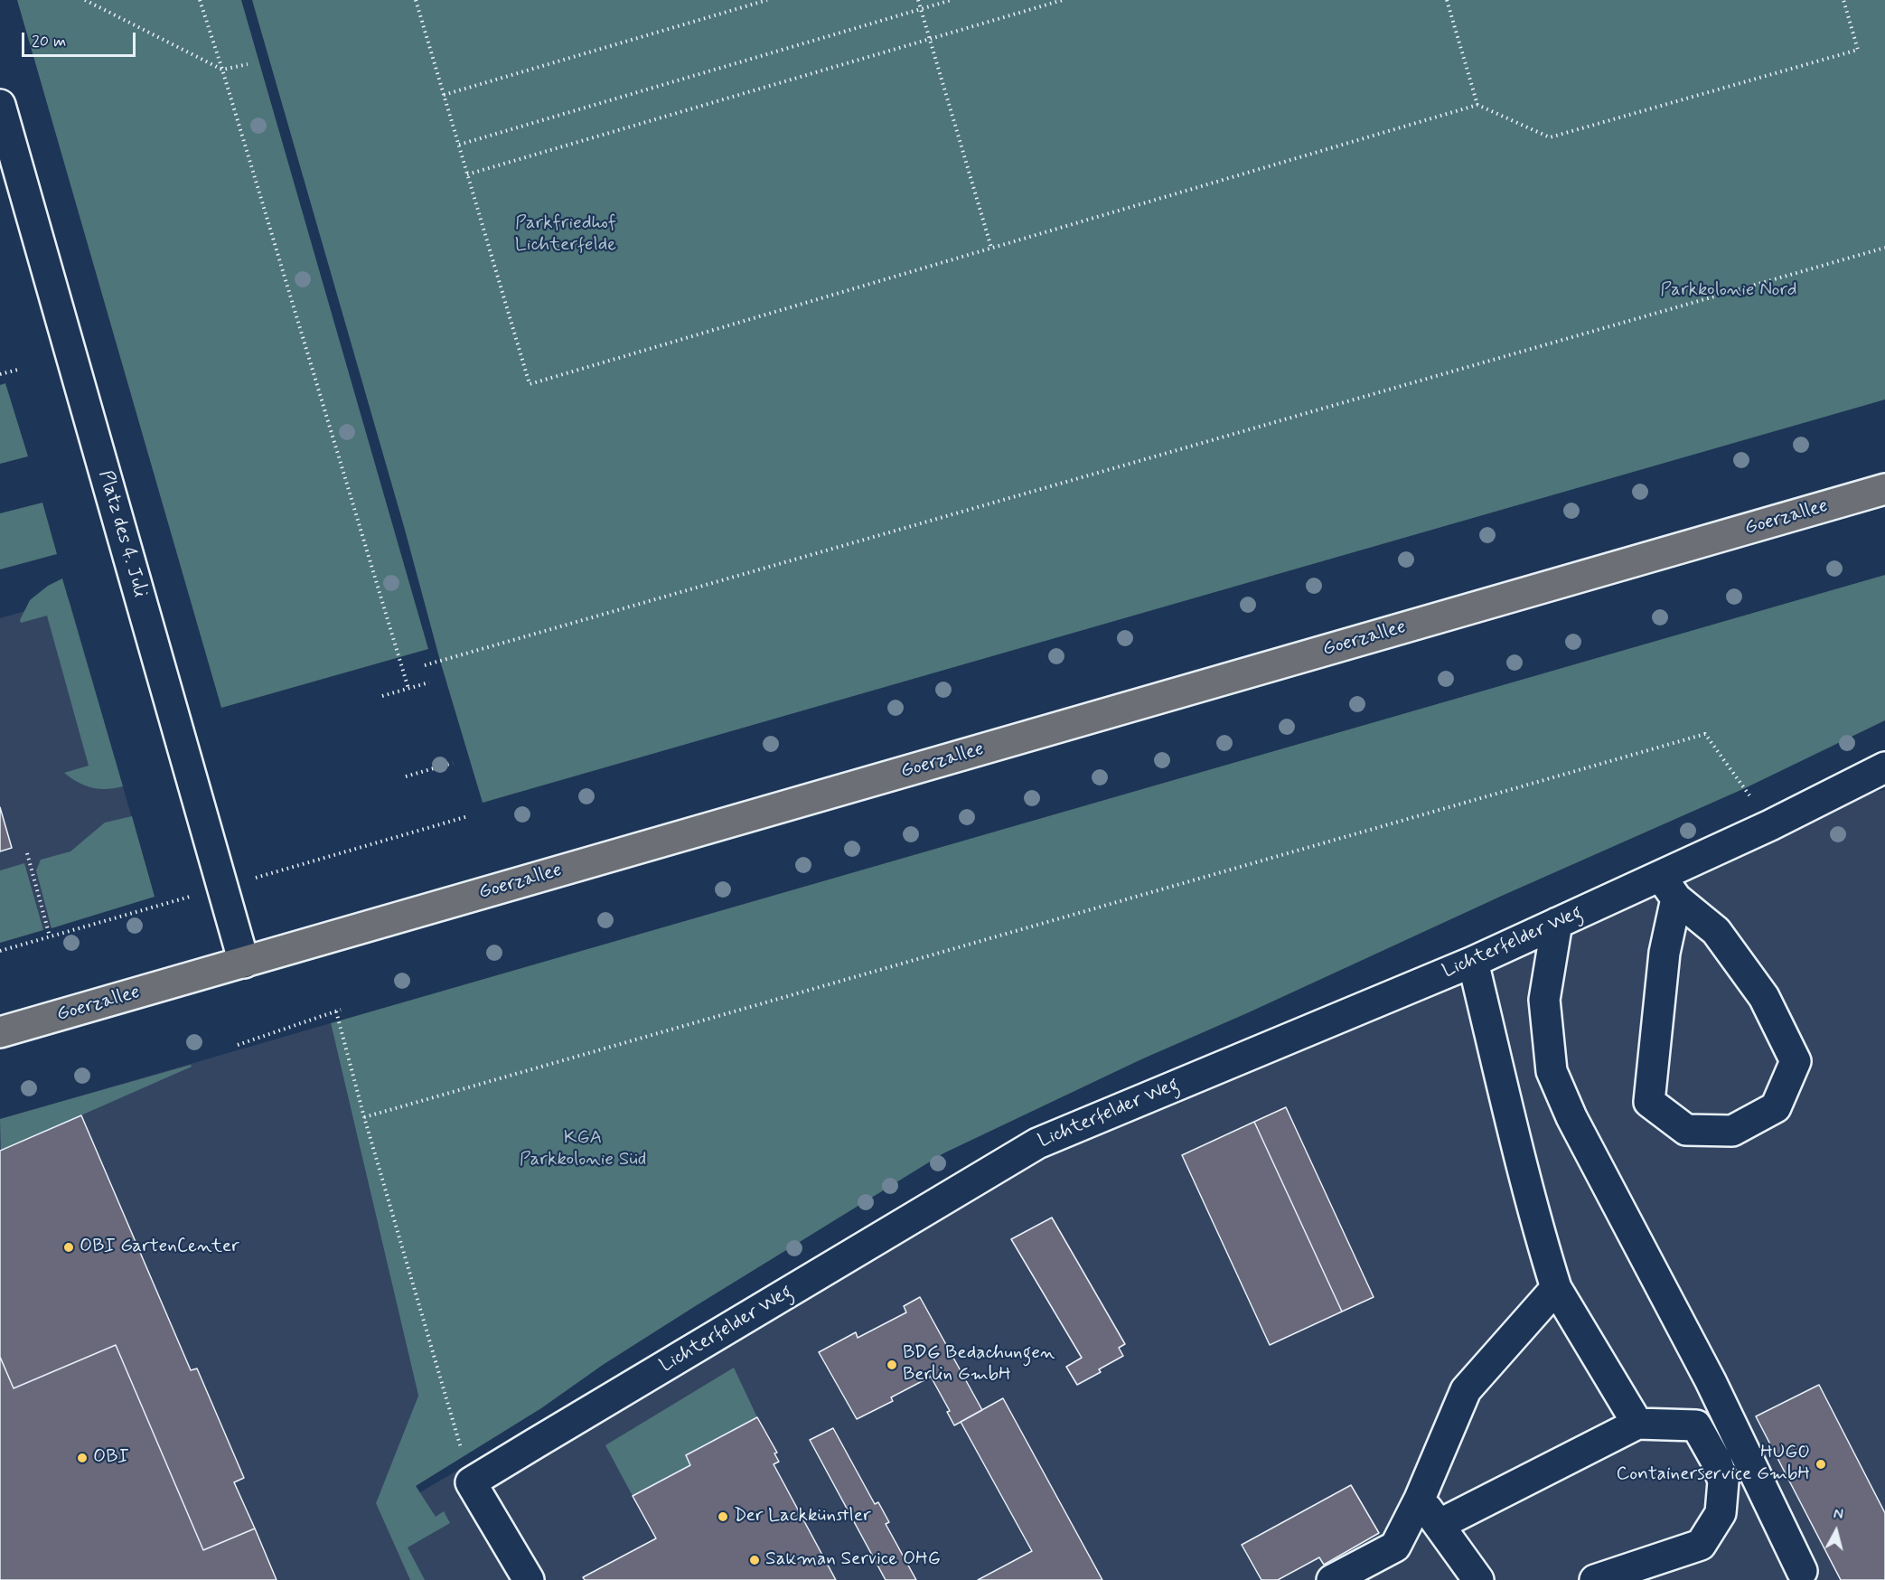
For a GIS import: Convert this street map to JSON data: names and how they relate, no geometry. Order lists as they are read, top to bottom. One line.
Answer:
{"streets":{"main road":["Goerzallee"],"street":["Platz des 4. Juli","Lichterfelder Weg"]},"crossings":[["Goerzallee","Platz des 4. Juli"]],"parks":["Parkfriedhof Lichterfelde","Parkkolonie Nord","KGA Parkkolonie Süd"],"places":["OBI GartenCenter","BDG Bedachungen Berlin GmbH","OBI","HUGO Containerservice GmbH","Der Lackkünstler","Sakman Service OHG"],"scale_bar":"20 m","north":"top"}
